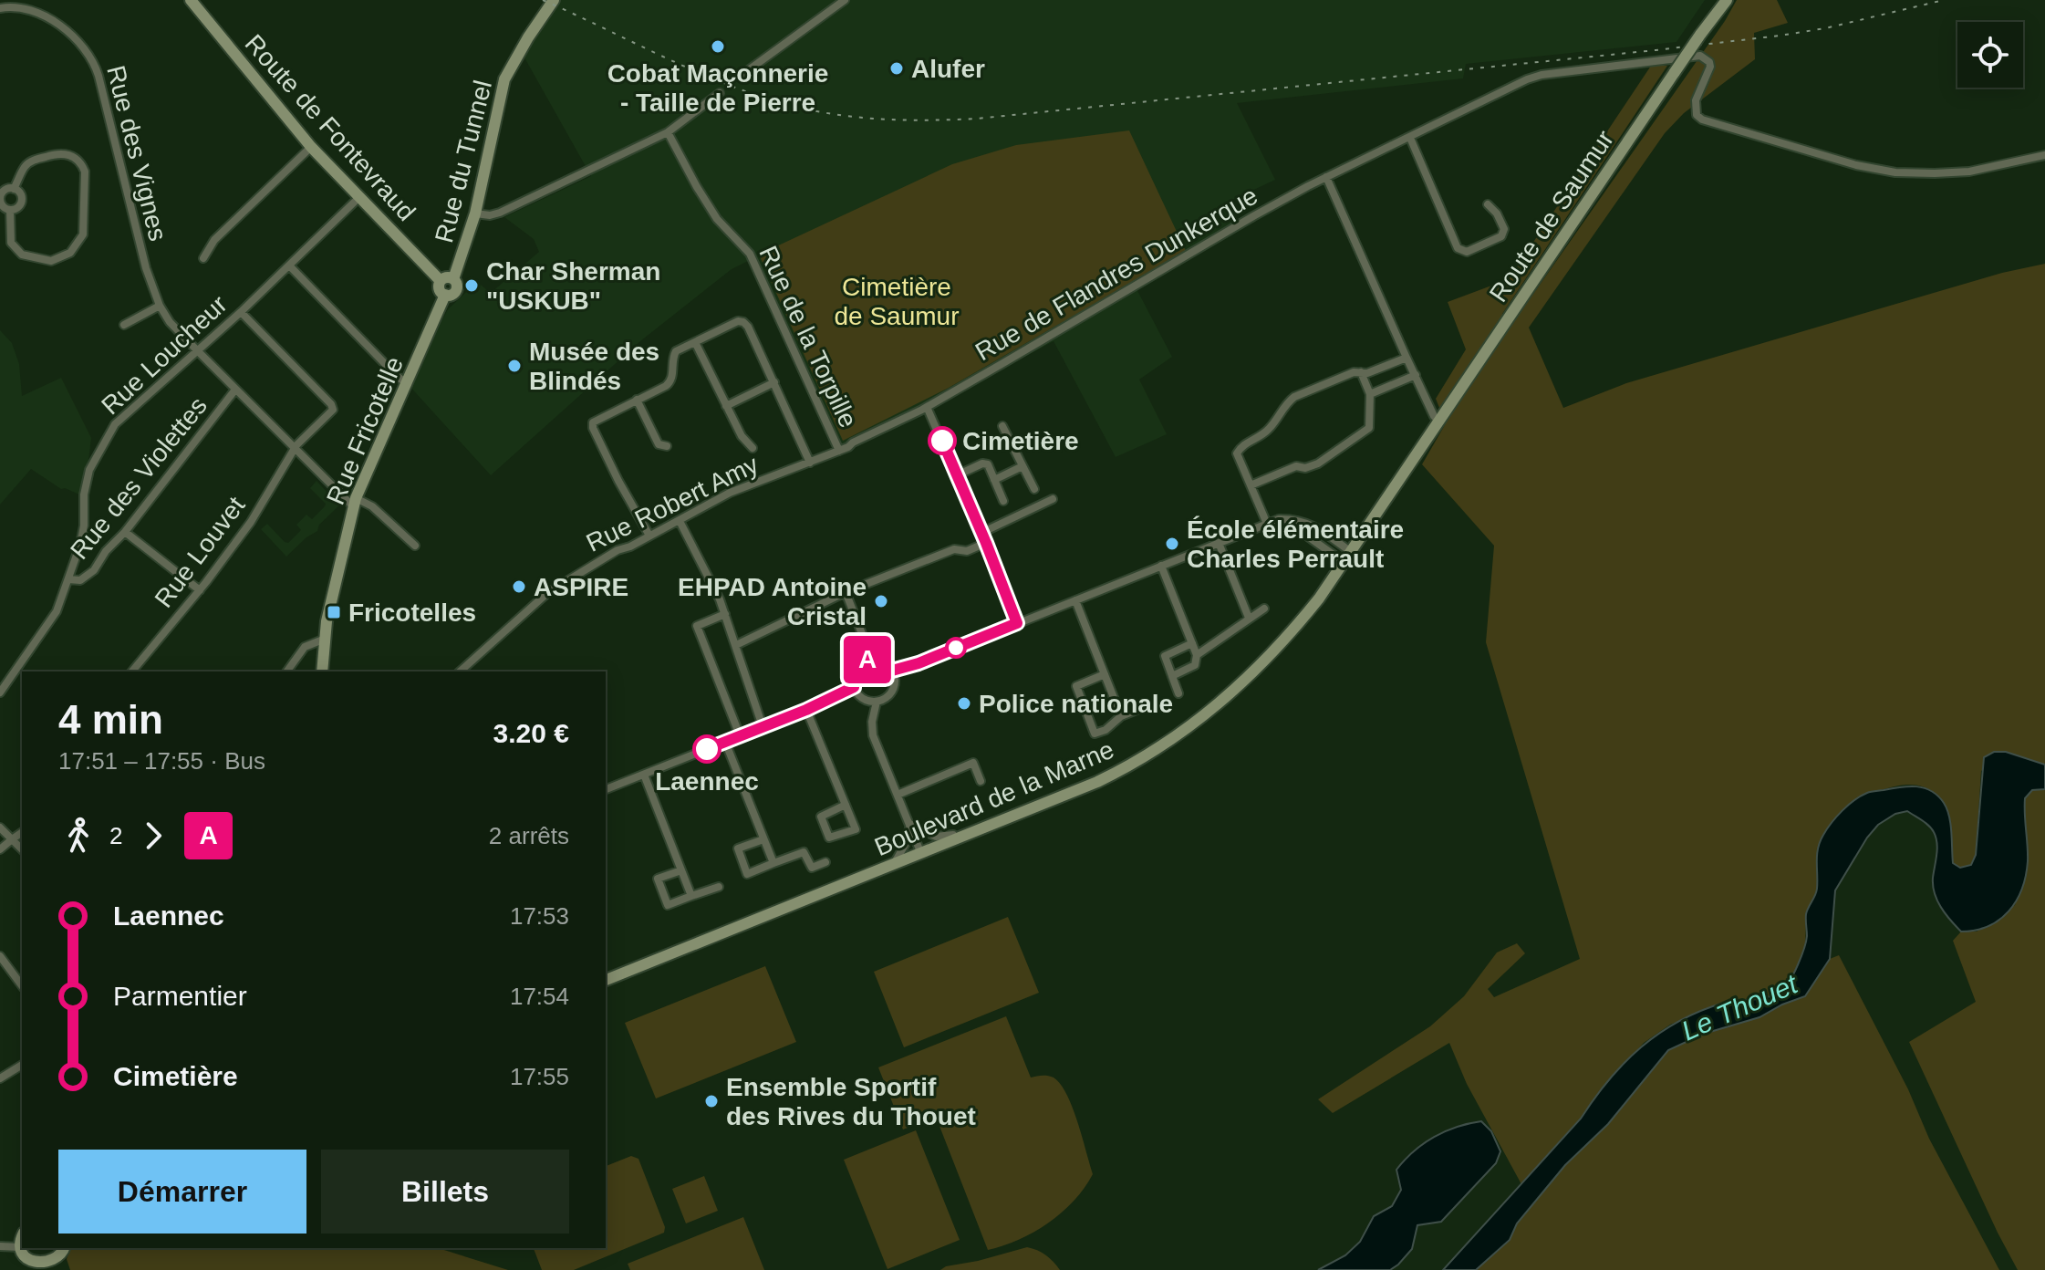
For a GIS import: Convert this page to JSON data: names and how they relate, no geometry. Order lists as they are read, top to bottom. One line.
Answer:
{"streets":{"main road":["Route de Fontevraud","Rue du Tunnel","Route de Saumur","Rue Fricotelle","Boulevard de la Marne"],"street":["Rue des Vignes","Rue de Flandres Dunkerque","Rue de la Torpille","Rue Loucheur","Rue des Violettes","Rue Robert Amy","Rue Louvet"]},"crossings":[["Route de Fontevraud","Rue du Tunnel"],["Route de Fontevraud","Rue Loucheur"],["Route de Fontevraud","Rue Fricotelle"],["Rue des Vignes","Rue Loucheur"],["Rue des Vignes","Rue Fricotelle"],["Rue des Vignes","Rue des Violettes"],["Rue des Vignes","Rue Louvet"],["Rue du Tunnel","Rue Fricotelle"],["Route de Saumur","Boulevard de la Marne"],["Rue de Flandres Dunkerque","Rue Robert Amy"],["Rue de la Torpille","Rue Robert Amy"],["Rue Loucheur","Rue des Violettes"],["Rue Loucheur","Rue Louvet"]],"water":["Le Thouet"],"parks":["Cimetière de Saumur"],"places":{"other":["Cobat Maçonnerie - Taille de Pierre","Alufer","Char Sherman \"USKUB\"","Musée des Blindés","Cimetière","École élémentaire Charles Perrault","ASPIRE","EHPAD Antoine Cristal","Police nationale","Laennec","Ensemble Sportif des Rives du Thouet"],"transit":["Fricotelles"]},"lines":["bus line A"],"page":{"on_map":"A","heading":["4 min","17:51 – 17:55 · Bus","3.20 €"],"legs":["2","A","2 arrêts"],"list":[{"name":"Laennec","value":"17:53"},{"name":"Parmentier","value":"17:54"},{"name":"Cimetière","value":"17:55"}],"buttons":["Démarrer","Billets"]}}
